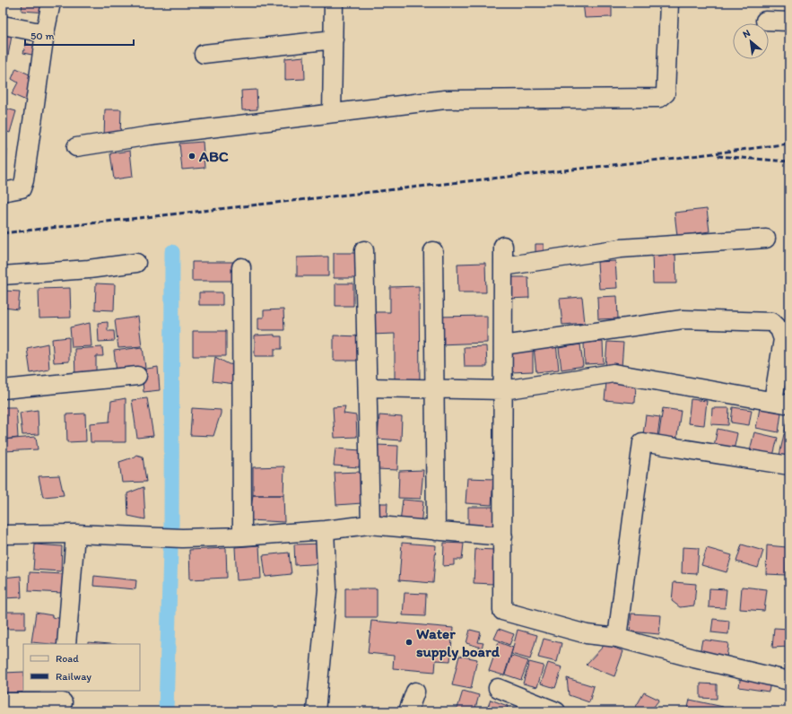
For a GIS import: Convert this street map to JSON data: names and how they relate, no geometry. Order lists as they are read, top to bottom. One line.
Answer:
{"places":["ABC","Water supply board"],"legend":["Road","Railway"],"scale_bar":"50 m","north":"top left"}
